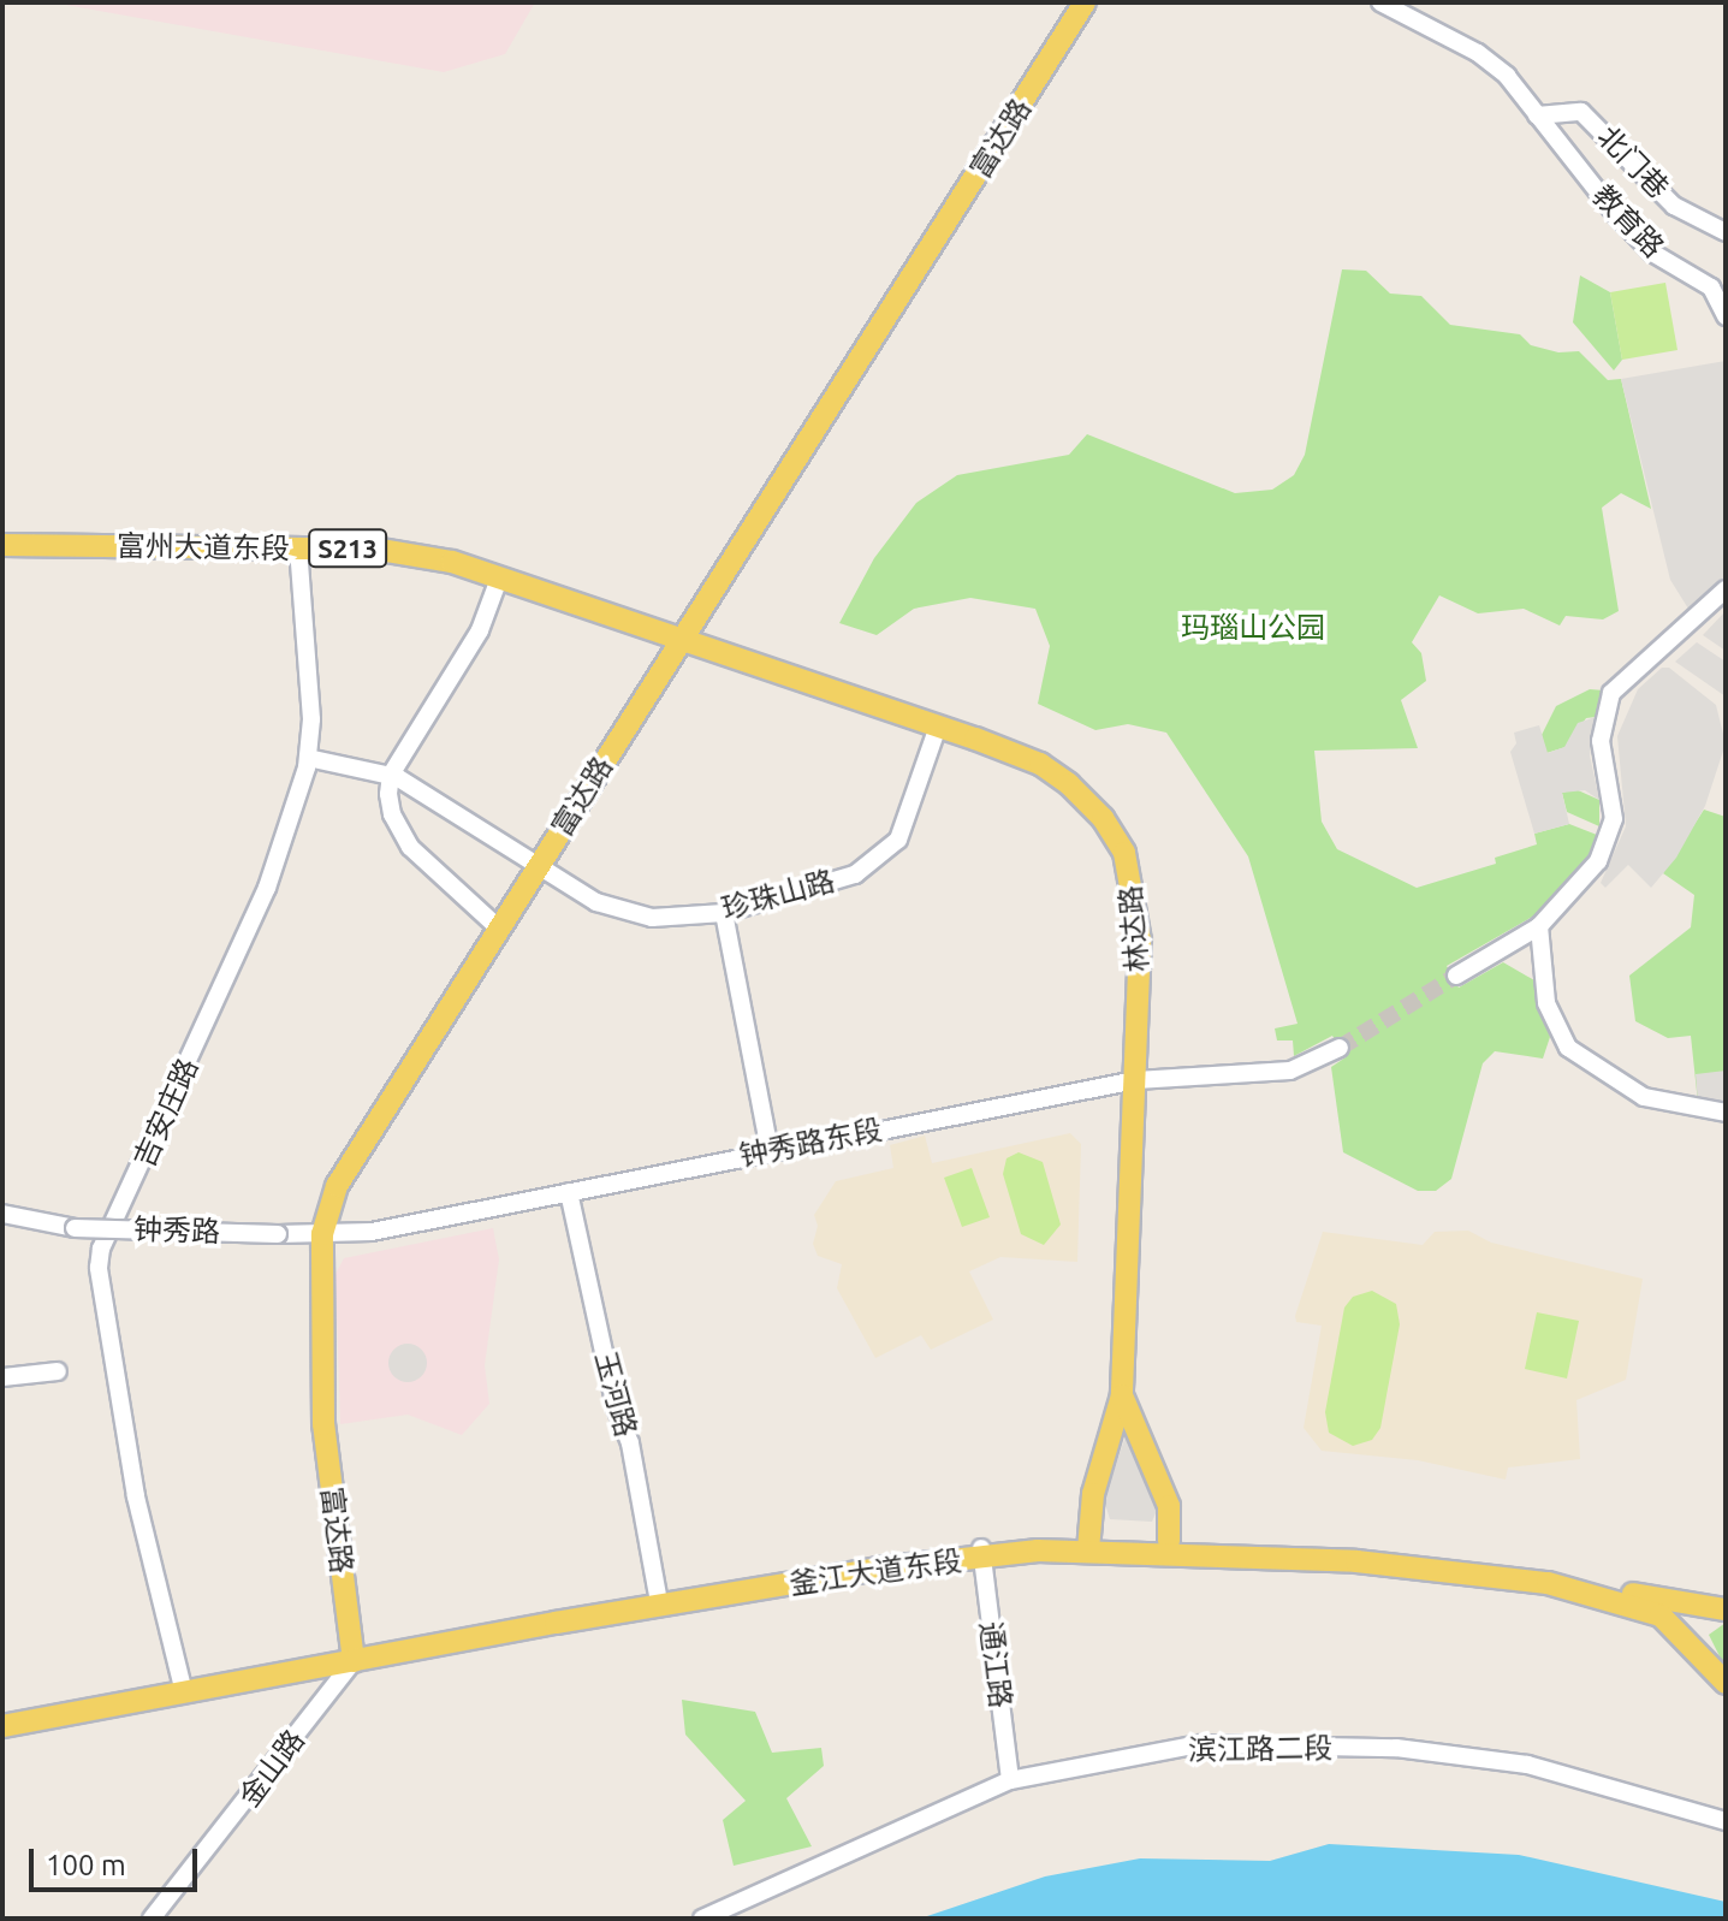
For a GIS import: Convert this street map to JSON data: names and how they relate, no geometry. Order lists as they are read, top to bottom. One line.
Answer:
{"streets":{"main road":["富达路","富州大道东段","S213","林达路","釜江大道东段"],"street":["北门巷","教育路","珍珠山路","吉安庄路","钟秀路东段","钟秀路","玉河路","通江路","滨江路二段","金山路"]},"crossings":[["富达路","富州大道东段"],["富达路","珍珠山路"],["富达路","林达路"],["富达路","钟秀路东段"],["富达路","釜江大道东段"],["富达路","金山路"],["北门巷","教育路"],["富州大道东段","林达路"],["富州大道东段","吉安庄路"],["珍珠山路","林达路"],["林达路","钟秀路东段"],["吉安庄路","釜江大道东段"],["钟秀路东段","钟秀路"],["钟秀路东段","玉河路"],["玉河路","釜江大道东段"],["釜江大道东段","通江路"],["釜江大道东段","金山路"],["通江路","滨江路二段"]],"parks":["玛瑙山公园"],"scale_bar":"100 m"}
